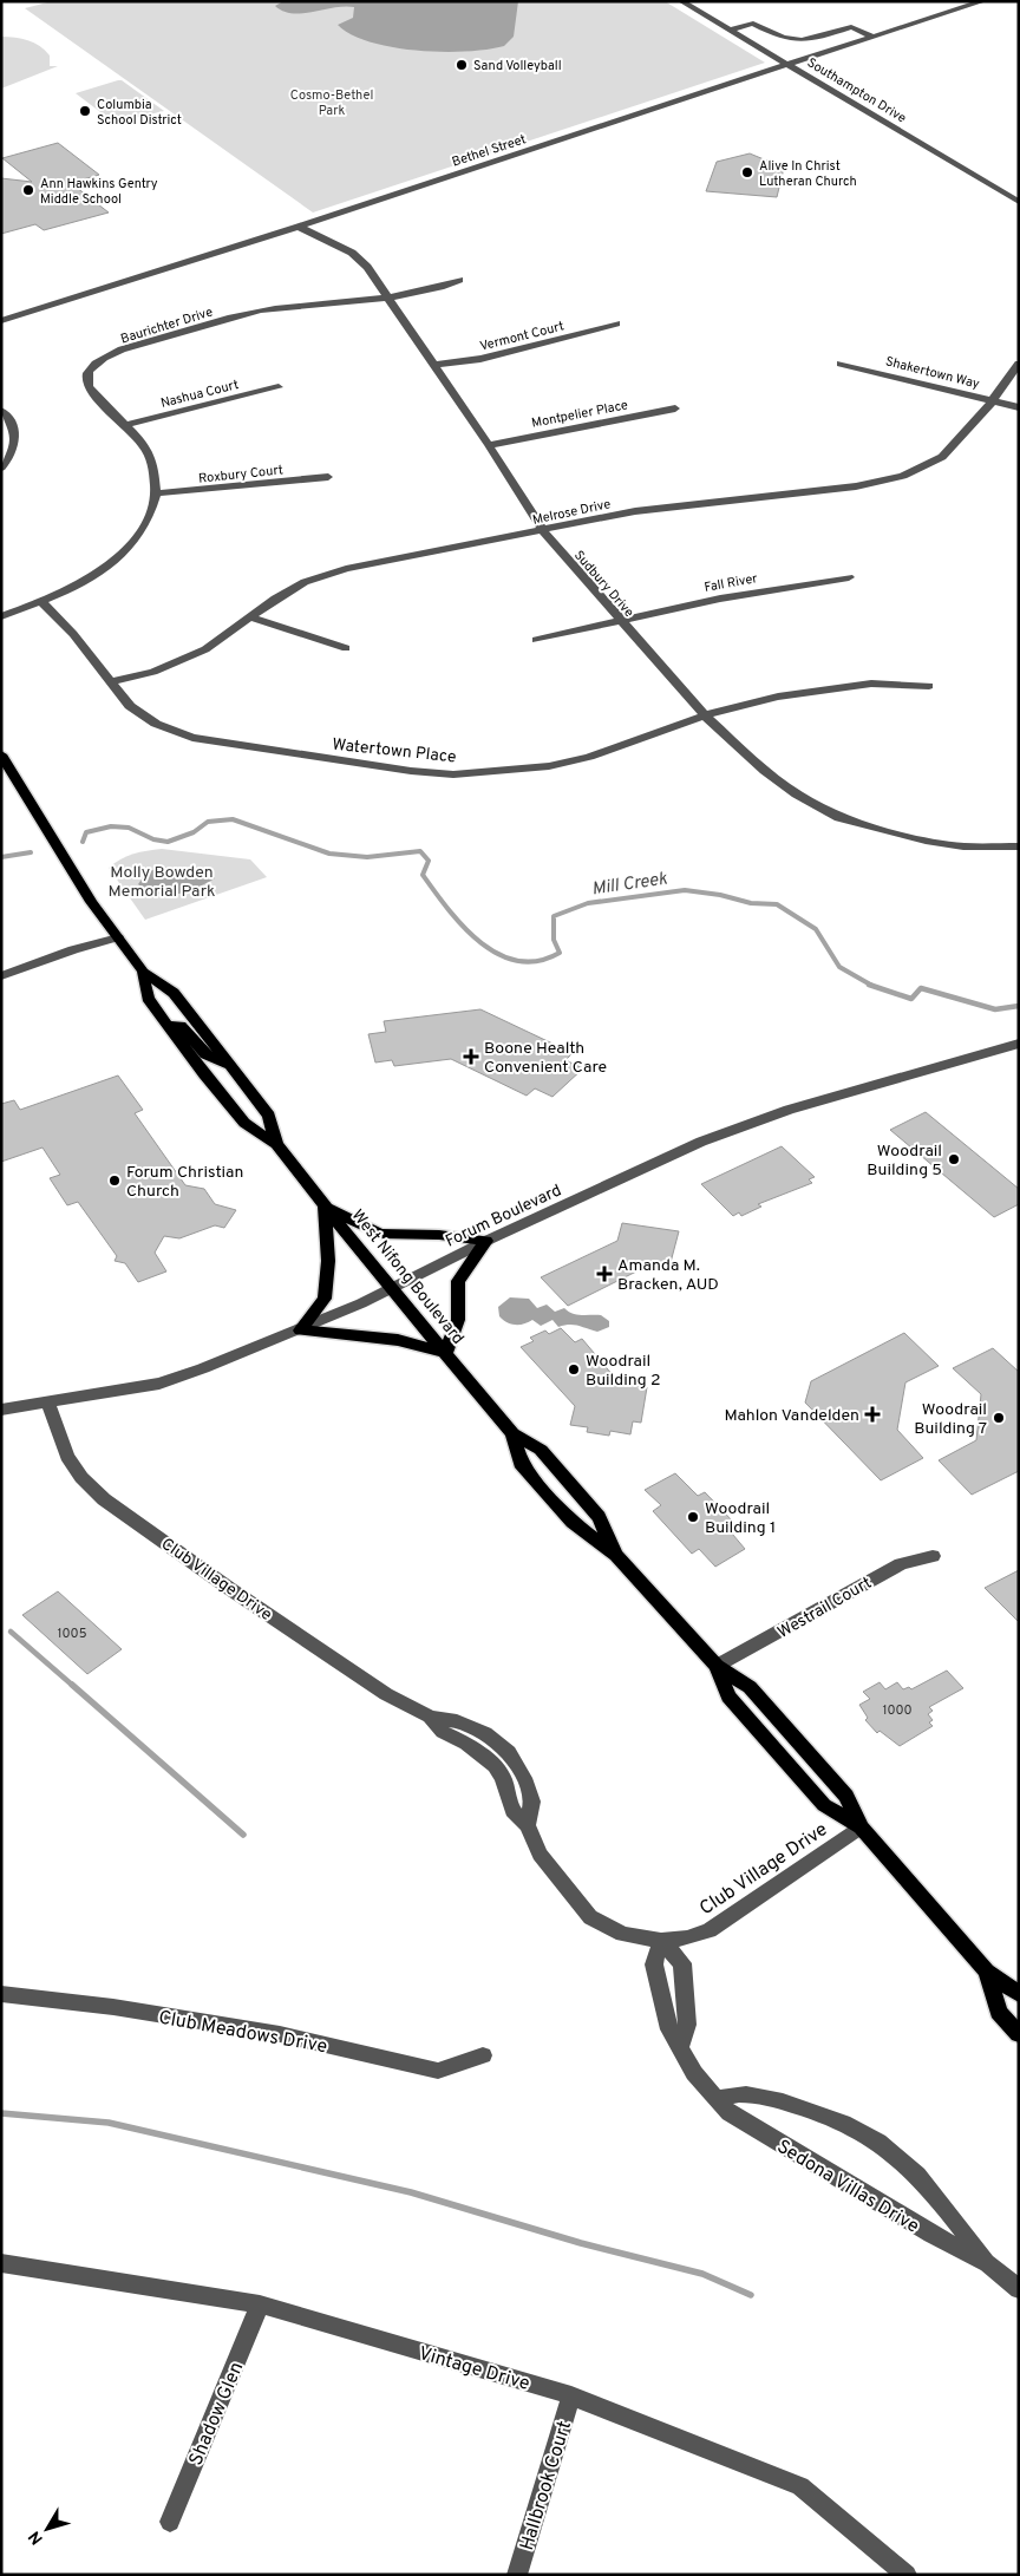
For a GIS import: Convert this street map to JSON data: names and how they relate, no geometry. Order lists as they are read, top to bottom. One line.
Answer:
{"streets":{"main road":["West Nifong Boulevard"],"street":["Southampton Drive","Bethel Street","Baurichter Drive","Vermont Court","Shakertown Way","Nashua Court","Montpelier Place","Roxbury Court","Melrose Drive","Fall River","Sudbury Drive","Watertown Place","Forum Boulevard","Club Village Drive","Westrail Court","Club Meadows Drive","Sedona Villas Drive","Vintage Drive","Shadow Glen","Hallbrook Court"]},"crossings":[["Southampton Drive","Bethel Street"],["Bethel Street","Sudbury Drive"],["Baurichter Drive","Nashua Court"],["Baurichter Drive","Roxbury Court"],["Baurichter Drive","Sudbury Drive"],["Baurichter Drive","Watertown Place"],["Vermont Court","Sudbury Drive"],["Shakertown Way","Melrose Drive"],["Montpelier Place","Sudbury Drive"],["Melrose Drive","Sudbury Drive"],["Melrose Drive","Watertown Place"],["Fall River","Sudbury Drive"],["Sudbury Drive","Watertown Place"],["Forum Boulevard","West Nifong Boulevard"],["Forum Boulevard","Club Village Drive"],["West Nifong Boulevard","Club Village Drive"],["West Nifong Boulevard","Westrail Court"],["Club Village Drive","Sedona Villas Drive"],["Vintage Drive","Shadow Glen"],["Vintage Drive","Hallbrook Court"]],"water":["Mill Creek"],"parks":["Cosmo-Bethel Park","Molly Bowden Memorial Park"],"places":{"other":["Sand Volleyball","Columbia School District","Alive In Christ Lutheran Church","Ann Hawkins Gentry Middle School","Woodrail Building 5","Forum Christian Church","Woodrail Building 2","Woodrail Building 7","Woodrail Building 1"],"health":["Boone Health Convenient Care","Amanda M. Bracken, AUD","Mahlon Vandelden"]},"house_numbers":["1005","1000"],"north":"bottom left"}
